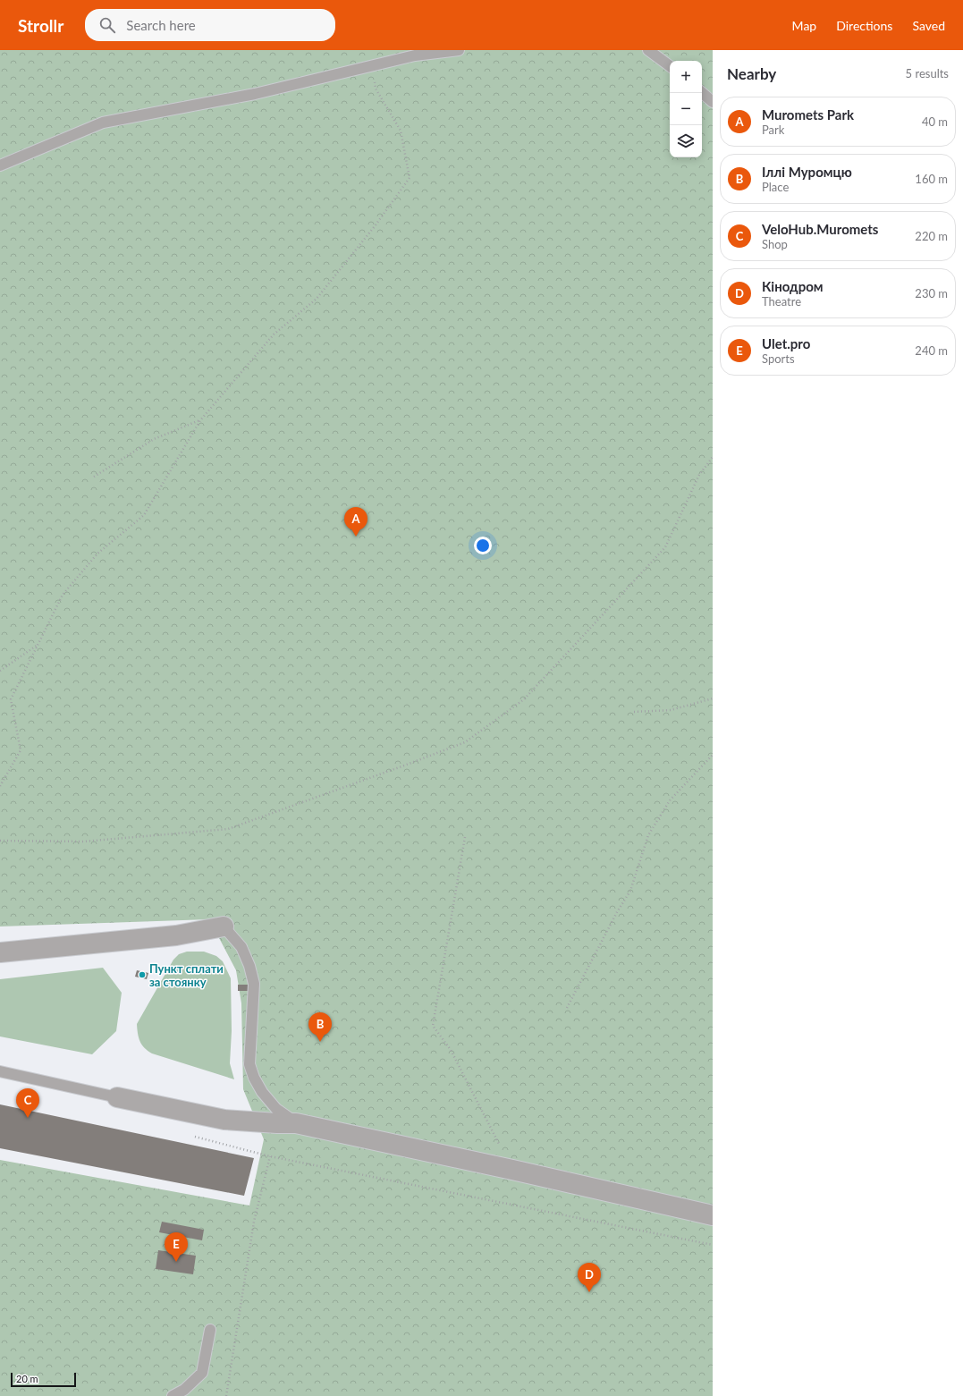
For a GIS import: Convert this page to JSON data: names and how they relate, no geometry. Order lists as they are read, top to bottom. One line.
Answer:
{"places":["Пункт сплати за стоянку"],"scale_bar":"20 m","page":{"header":"Strollr","search":"Search here","nav":["Map","Directions","Saved"],"heading":["Nearby","5 results"],"map_buttons":["+","−"],"list":[{"mark":"A","name":"Muromets Park","note":"Park","value":"40 m"},{"mark":"B","name":"Іллі Муромцю","note":"Place","value":"160 m"},{"mark":"C","name":"VeloHub.Muromets","note":"Shop","value":"220 m"},{"mark":"D","name":"Кінодром","note":"Theatre","value":"230 m"},{"mark":"E","name":"Ulet.pro","note":"Sports","value":"240 m"}],"pins":["A","B","C","E","D"],"scale":"20 m"}}
